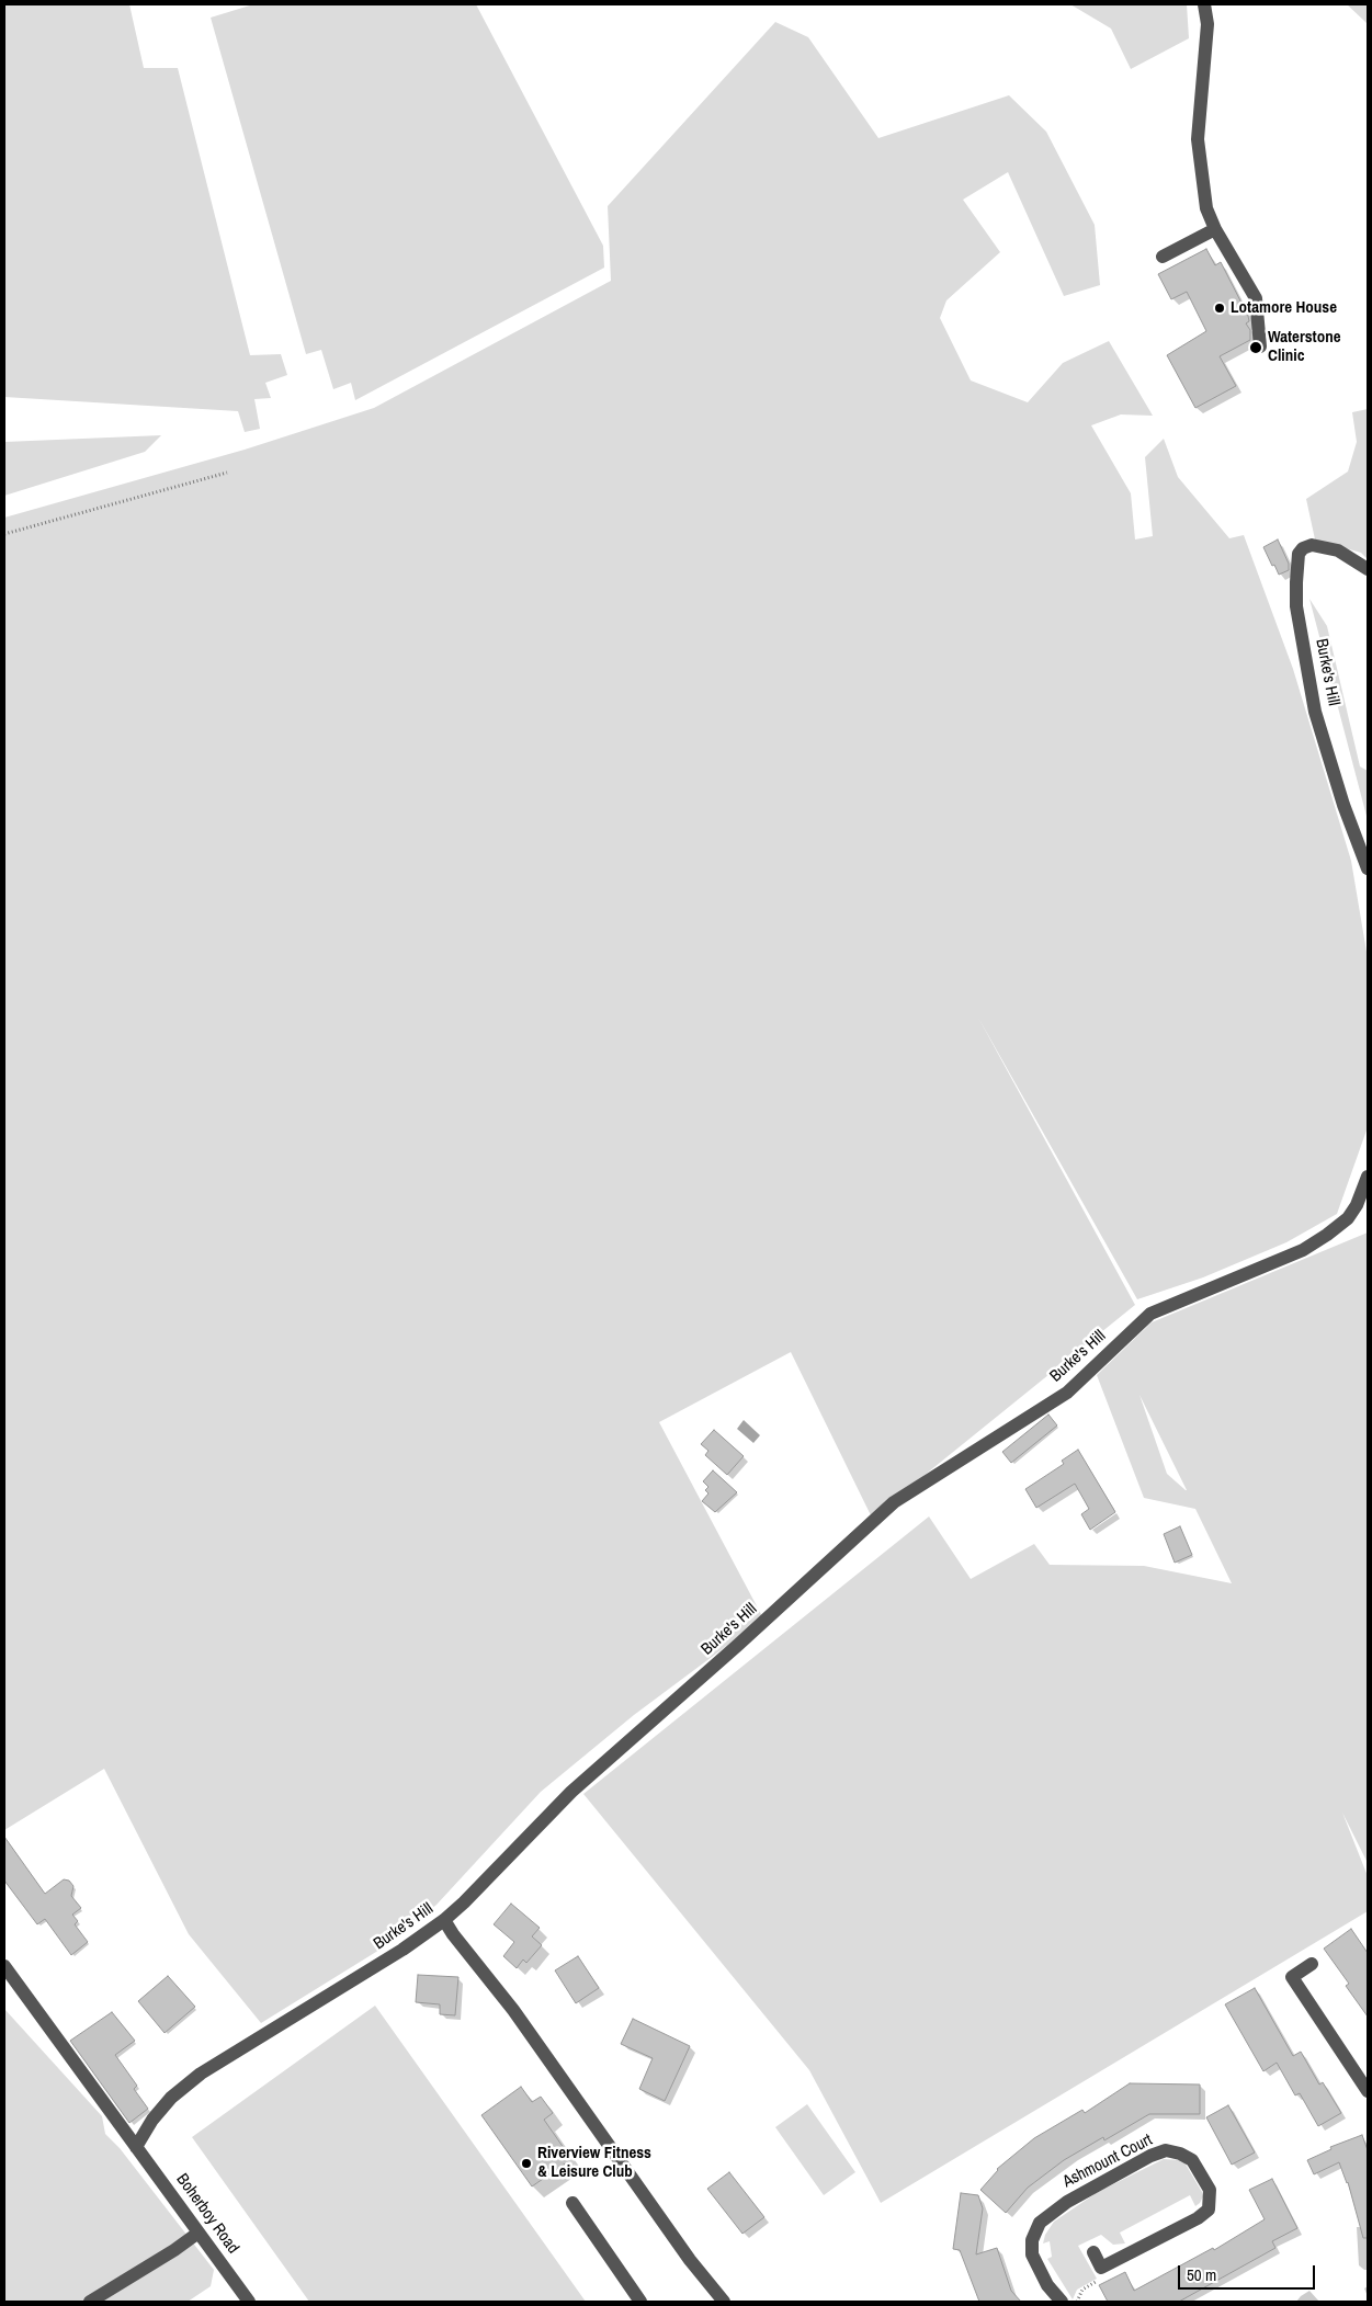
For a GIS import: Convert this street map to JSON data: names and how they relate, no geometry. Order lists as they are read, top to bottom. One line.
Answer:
{"streets":{"street":["Burke's Hill","Ashmount Court","Boherboy Road"]},"crossings":[["Burke's Hill","Boherboy Road"]],"places":["Lotamore House","Waterstone Clinic","Riverview Fitness & Leisure Club"],"scale_bar":"50 m"}
